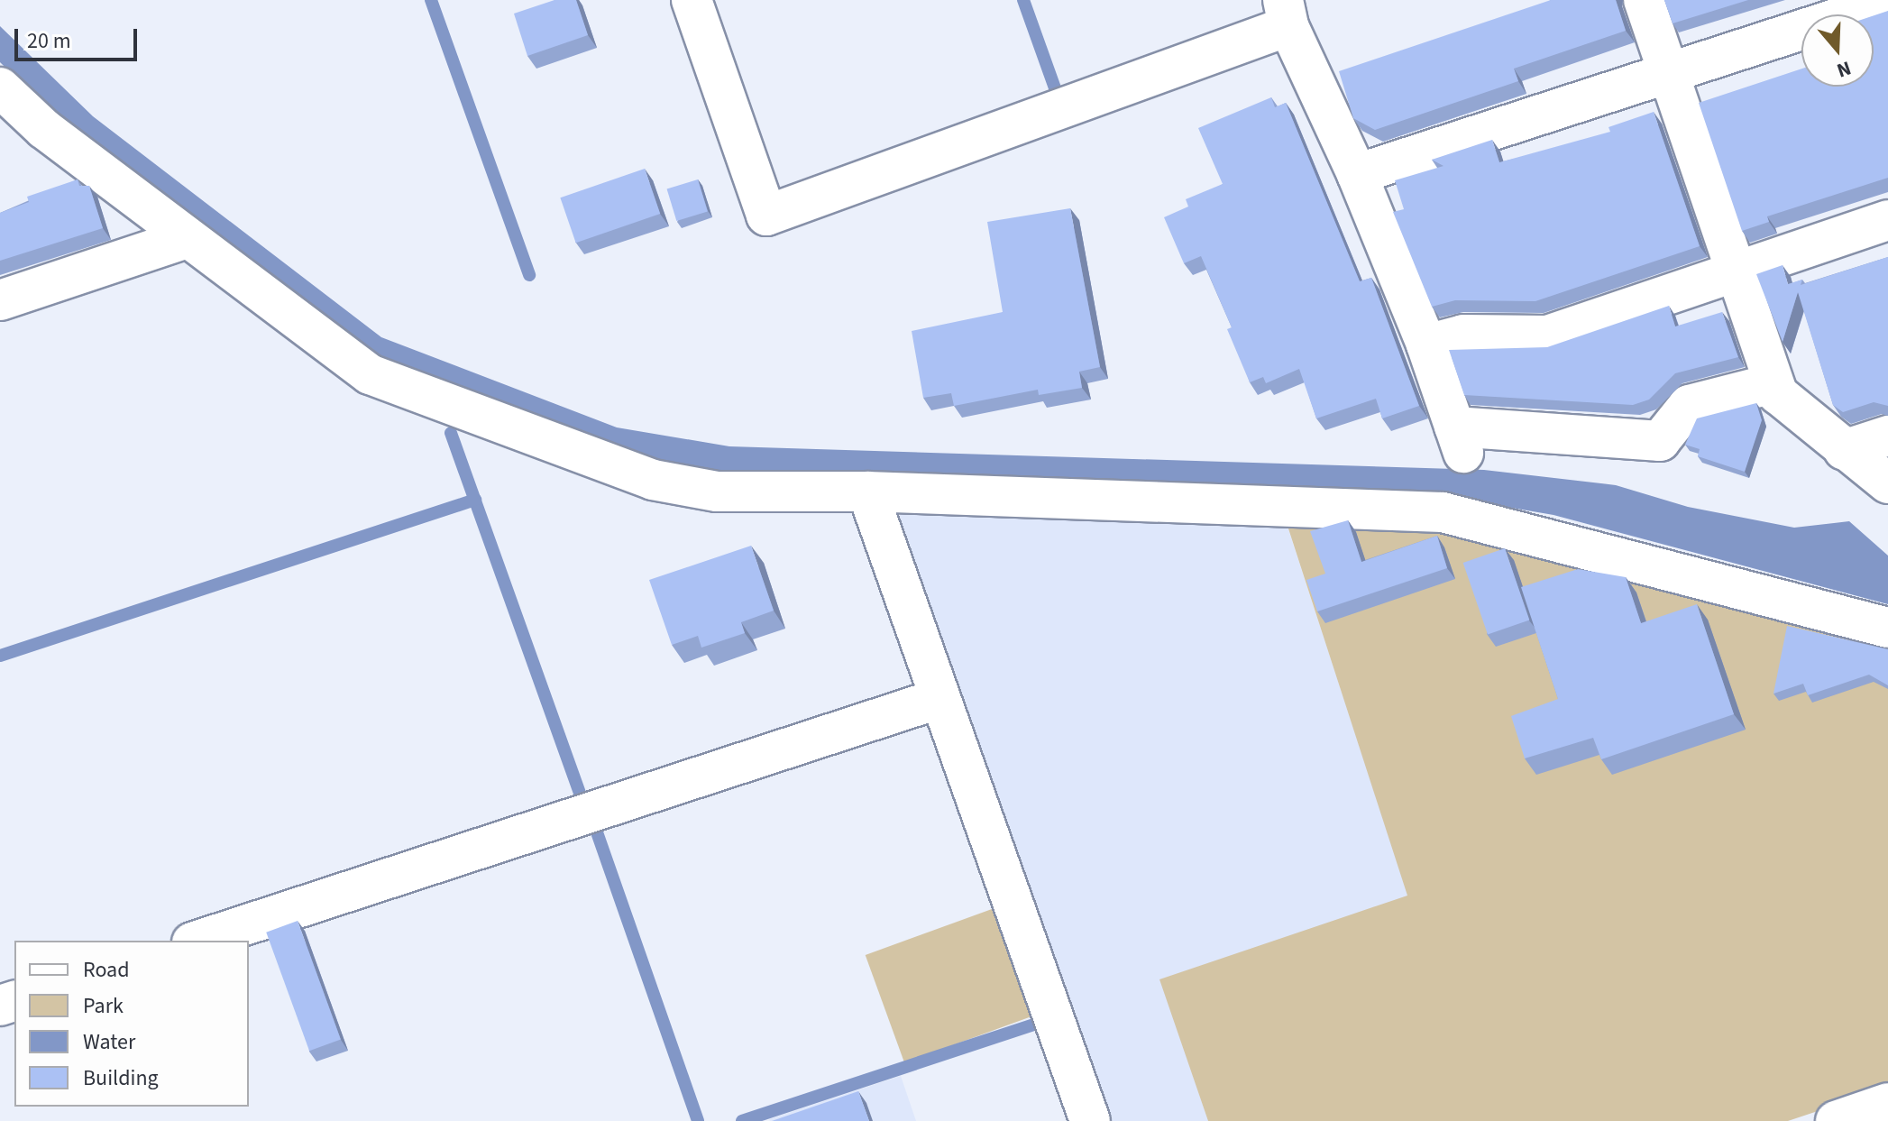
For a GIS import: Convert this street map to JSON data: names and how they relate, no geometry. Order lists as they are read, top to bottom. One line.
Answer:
{"legend":["Road","Park","Water","Building"],"scale_bar":"20 m","north":"bottom"}
